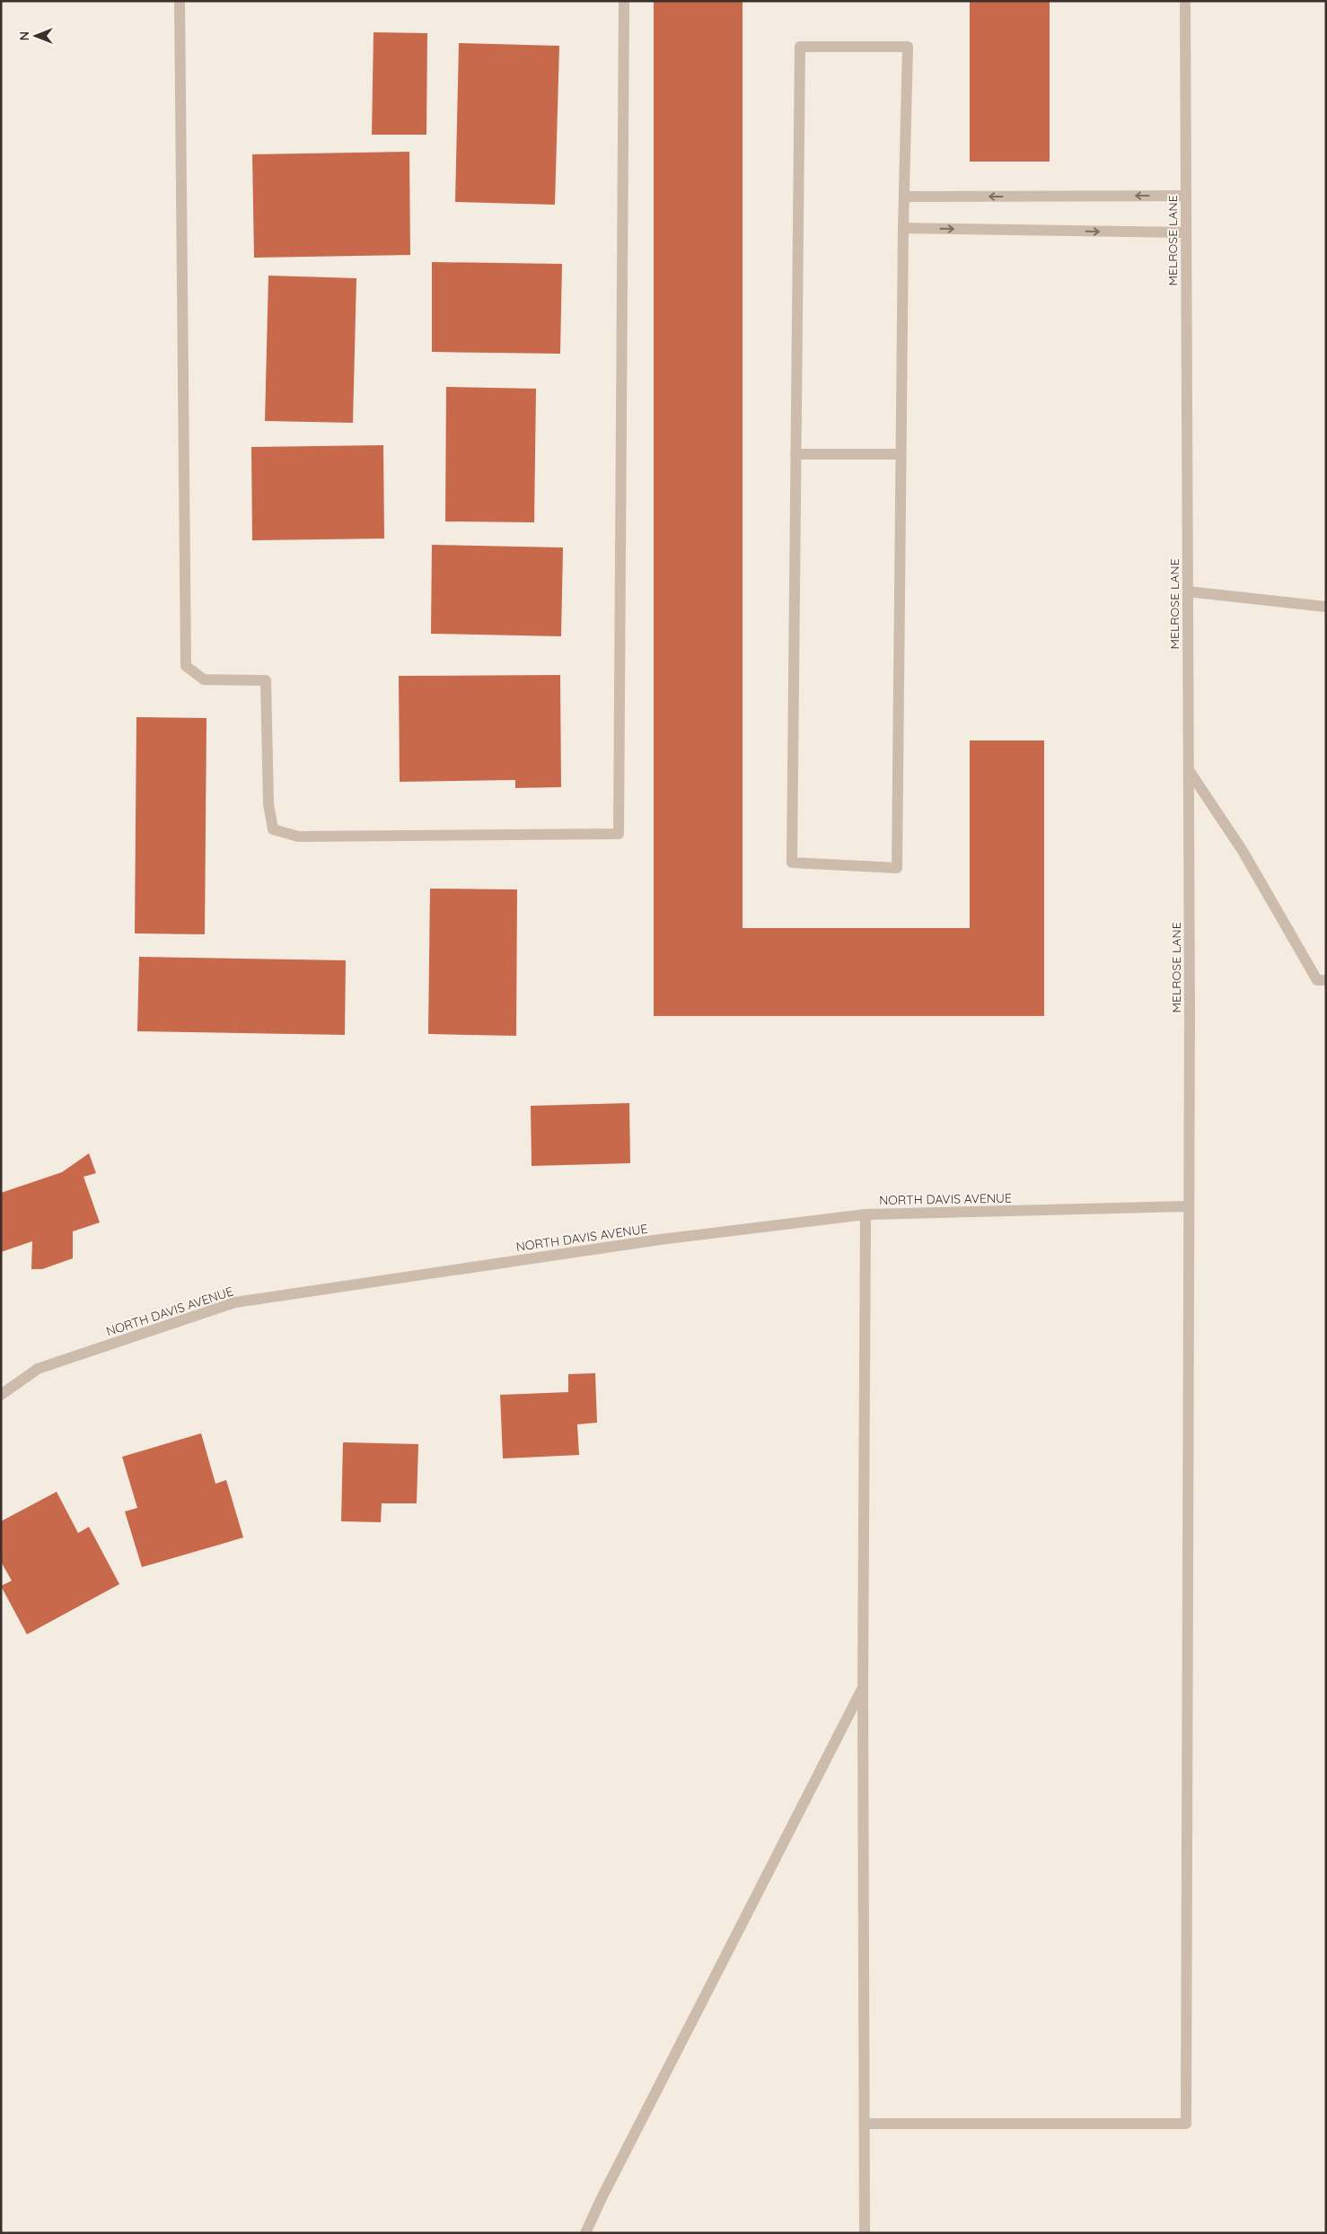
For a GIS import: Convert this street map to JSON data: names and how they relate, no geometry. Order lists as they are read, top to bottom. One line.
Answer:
{"streets":{"street":["MELROSE LANE","NORTH DAVIS AVENUE"]},"crossings":[["MELROSE LANE","NORTH DAVIS AVENUE"]],"north":"left"}
